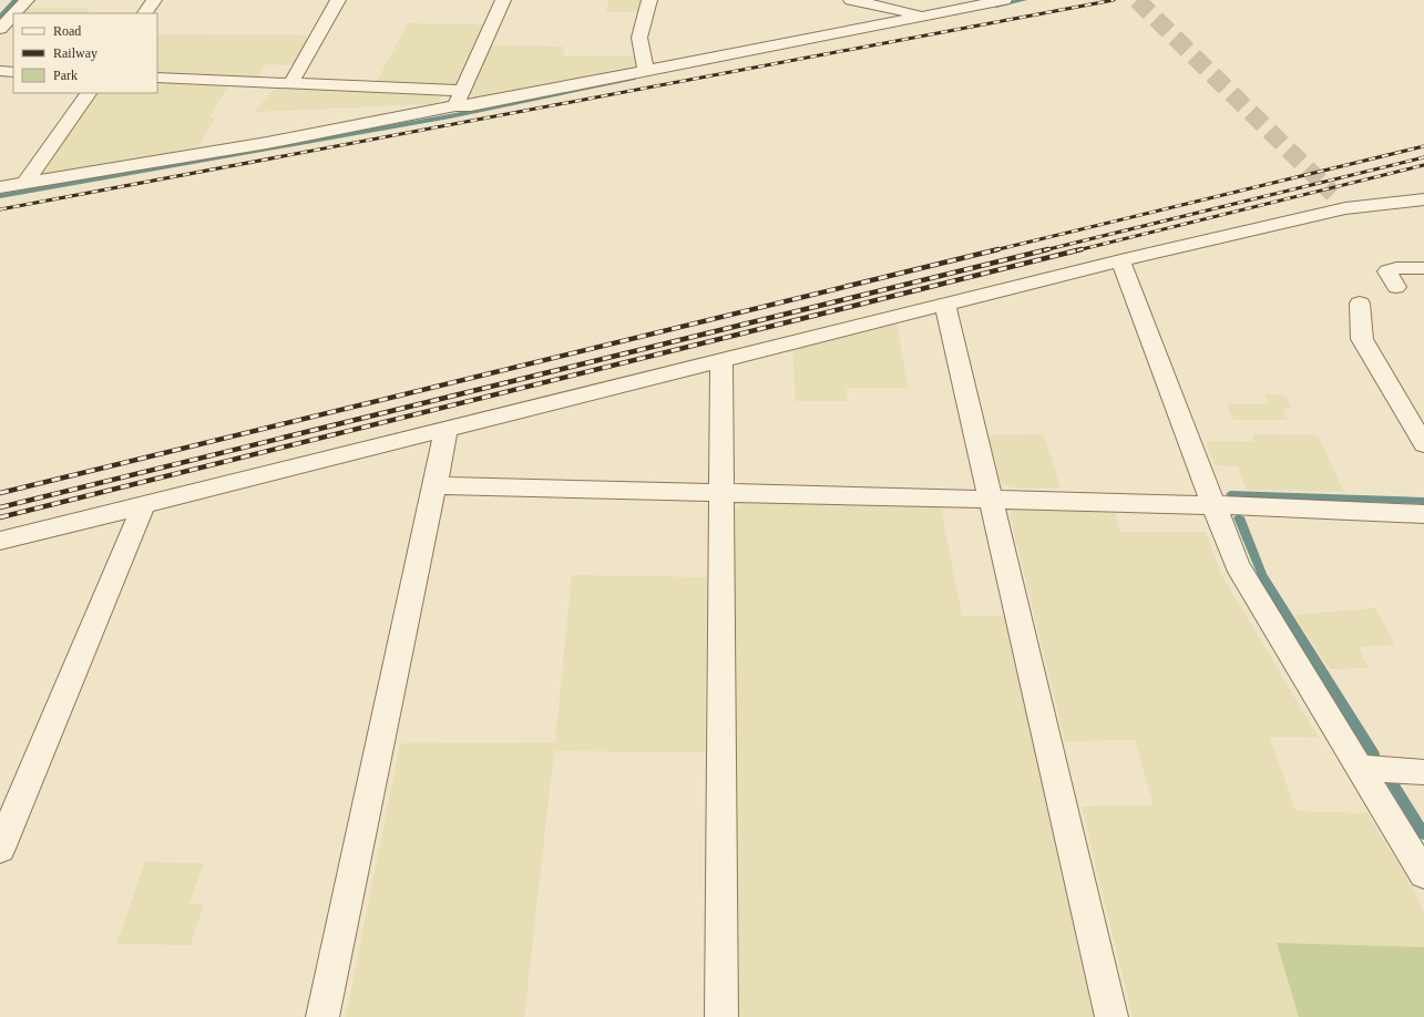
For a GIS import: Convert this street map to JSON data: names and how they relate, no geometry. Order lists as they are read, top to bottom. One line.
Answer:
{"legend":["Road","Railway","Park"]}
